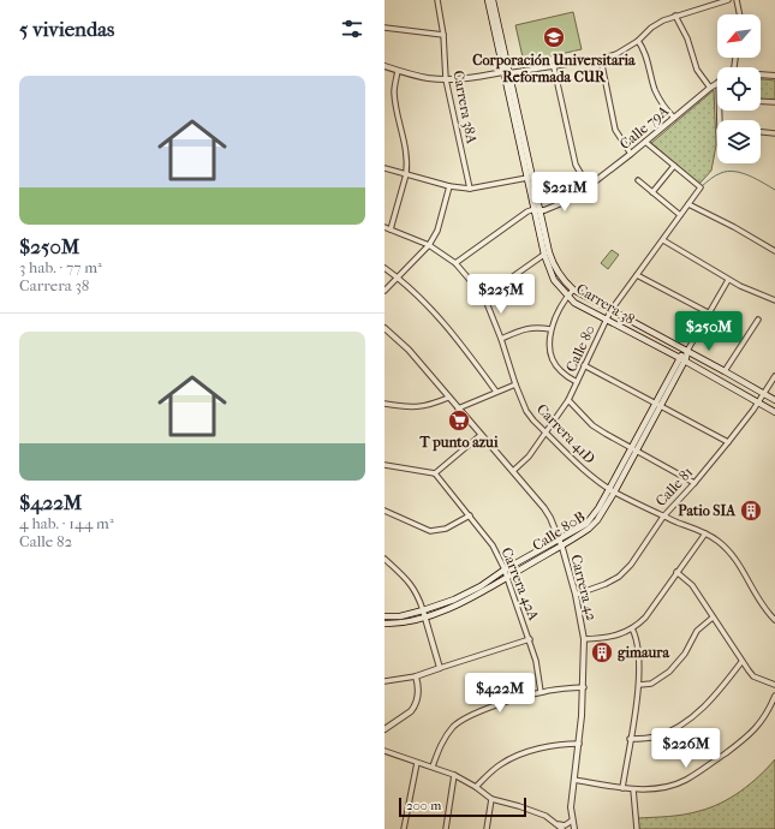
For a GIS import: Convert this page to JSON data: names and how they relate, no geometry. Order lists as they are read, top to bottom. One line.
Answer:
{"streets":{"main road":["Carrera 38","Calle 80B"],"street":["Carrera 38A","Calle 79A","Calle 80","Carrera 41D","Calle 81","Carrera 42A","Carrera 42"]},"crossings":[["Calle 79A","Carrera 38"],["Calle 79A","Carrera 41D"],["Carrera 38","Calle 80"],["Carrera 38","Calle 81"],["Carrera 38","Calle 80B"],["Calle 80","Carrera 41D"],["Calle 80","Carrera 42"],["Carrera 41D","Calle 81"],["Carrera 41D","Calle 80B"],["Calle 81","Carrera 42"],["Calle 80B","Carrera 42A"],["Calle 80B","Carrera 42"]],"places":{"school or university":["Corporación Universitaria Reformada CUR"],"supermarket":["T punto azui"],"building":["Patio SIA","gimaura"]},"scale_bar":"200 m","north":"bottom left","page":{"heading":"5 viviendas","list":[{"name":"$250M","note":"3 hab. · 77 m² · Carrera 38"},{"name":"$422M","note":"4 hab. · 144 m² · Calle 82"}],"price":["$221M","$225M","$250M","$422M","$226M"],"scale":"200 m"}}
